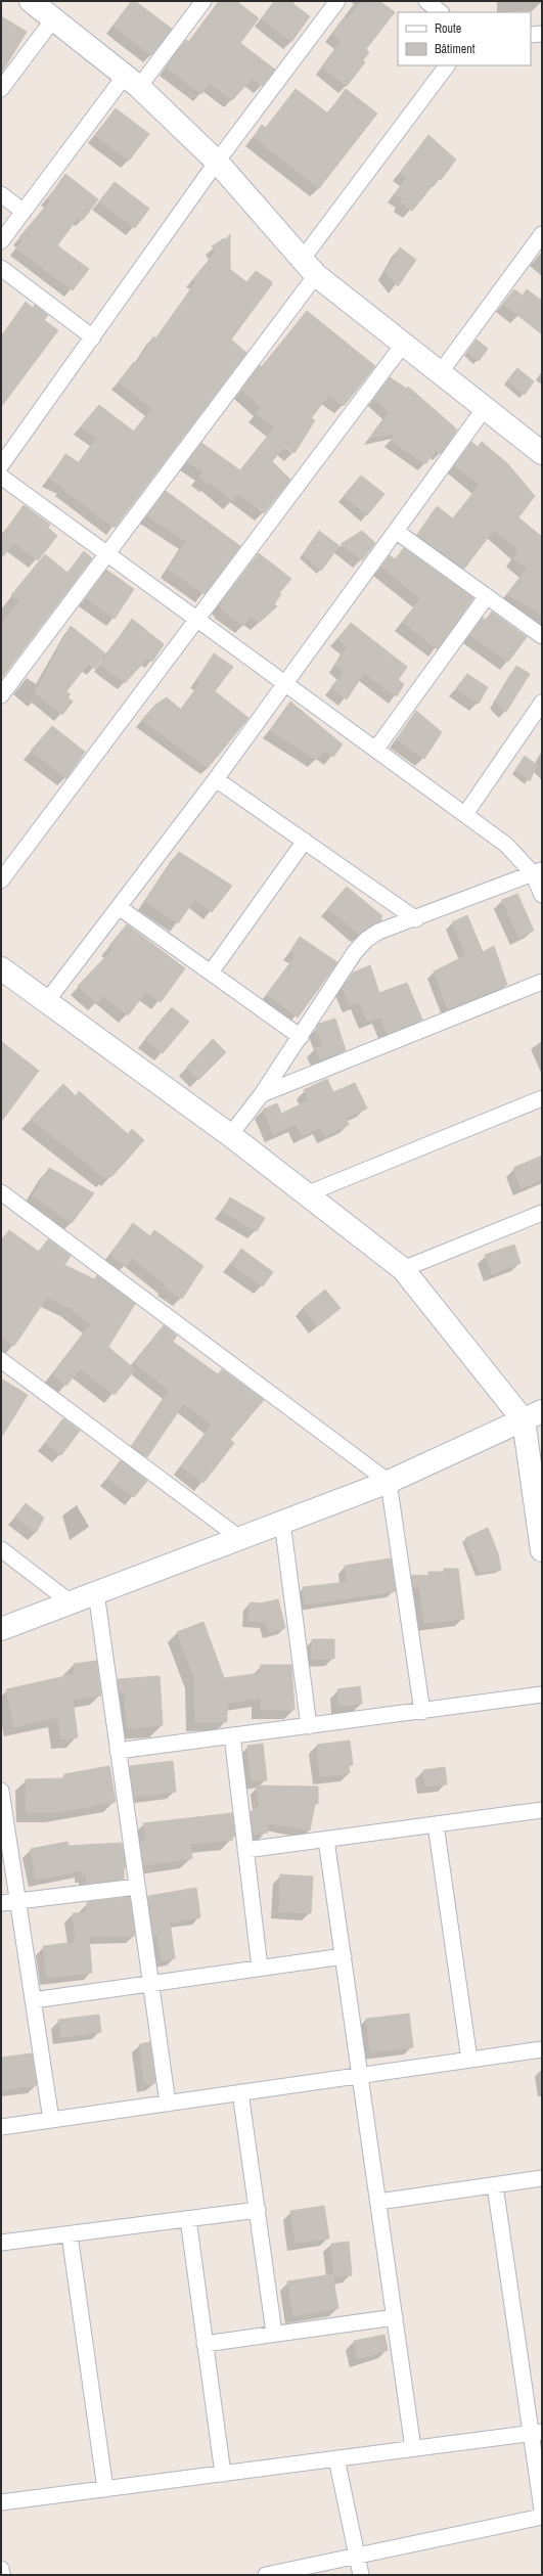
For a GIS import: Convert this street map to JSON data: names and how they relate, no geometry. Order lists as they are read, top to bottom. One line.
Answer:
{"legend":["Route","Bâtiment"]}
